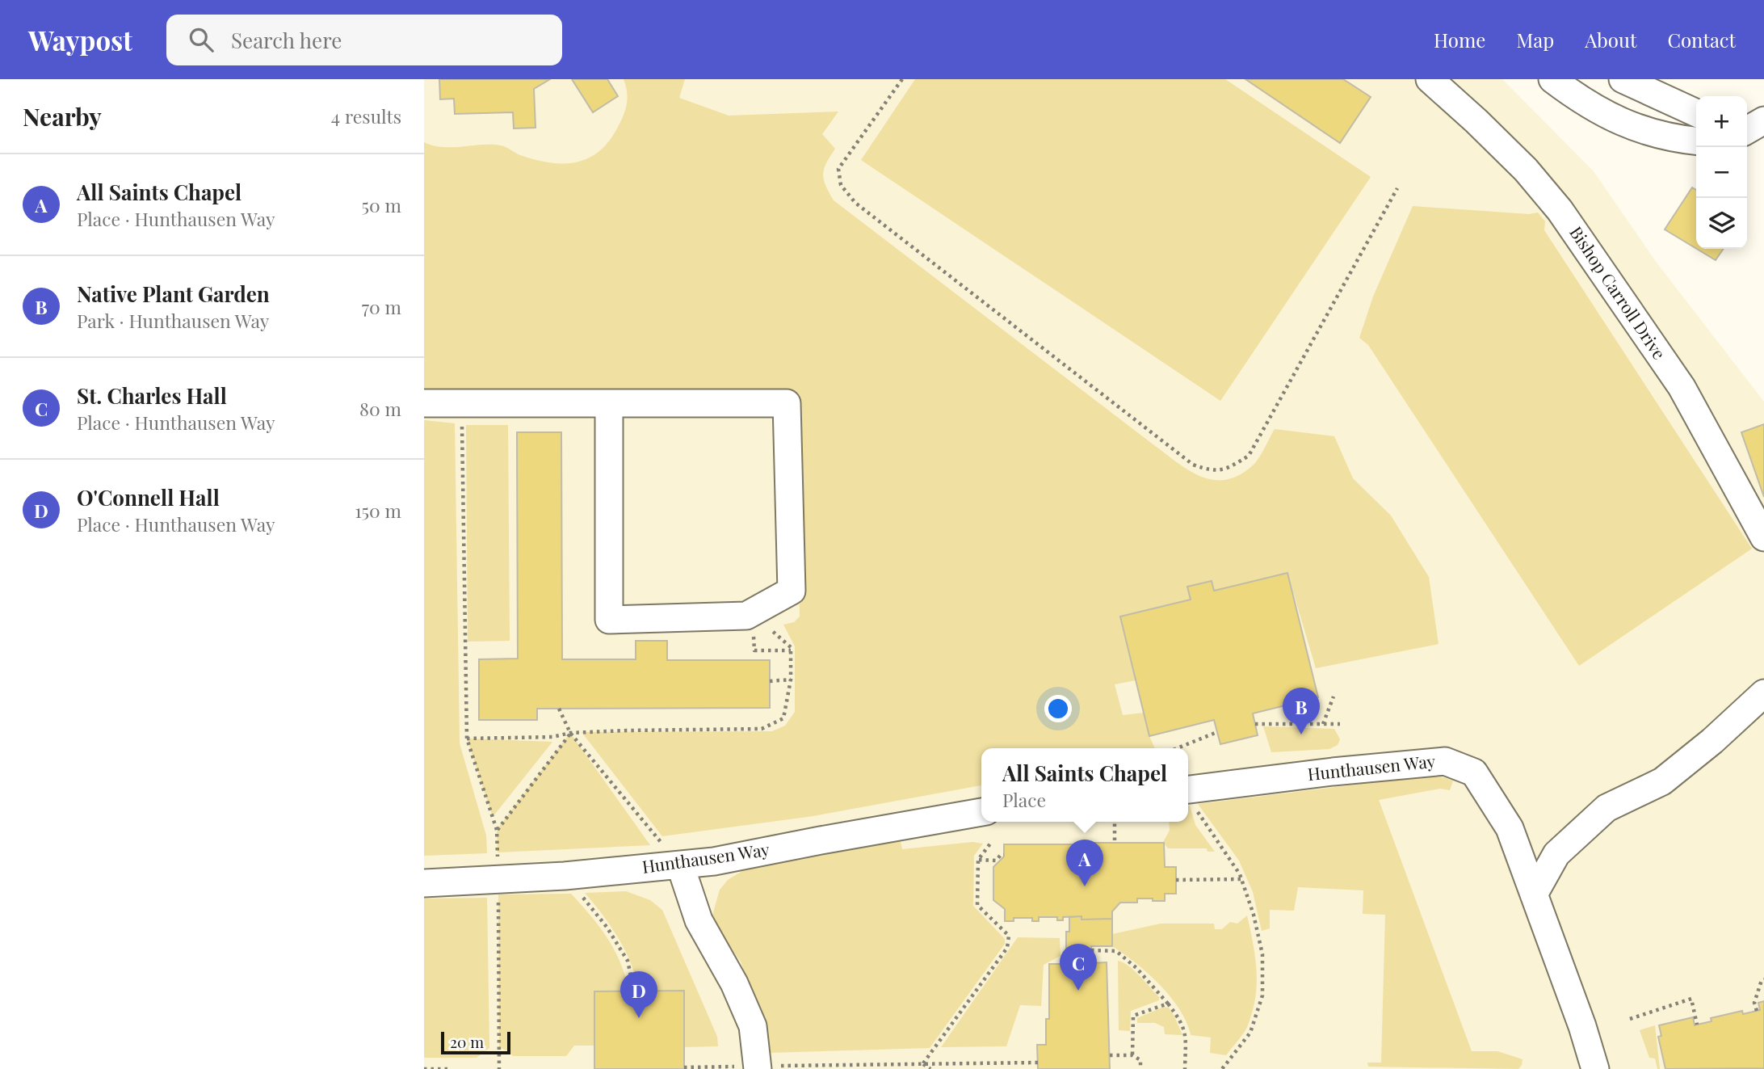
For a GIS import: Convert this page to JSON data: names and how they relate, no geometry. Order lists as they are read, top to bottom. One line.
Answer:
{"streets":{"street":["Bishop Carroll Drive","Hunthausen Way"]},"scale_bar":"20 m","page":{"header":"Waypost","search":"Search here","nav":["Home","Map","About","Contact"],"heading":["Nearby","4 results"],"map_buttons":["+","−"],"list":[{"mark":"A","name":"All Saints Chapel","note":"Place · Hunthausen Way","value":"50 m"},{"mark":"B","name":"Native Plant Garden","note":"Park · Hunthausen Way","value":"70 m"},{"mark":"C","name":"St. Charles Hall","note":"Place · Hunthausen Way","value":"80 m"},{"mark":"D","name":"O'Connell Hall","note":"Place · Hunthausen Way","value":"150 m"}],"pins":["B","A","C","D"],"popup":["All Saints Chapel","Place"],"scale":"20 m"}}
